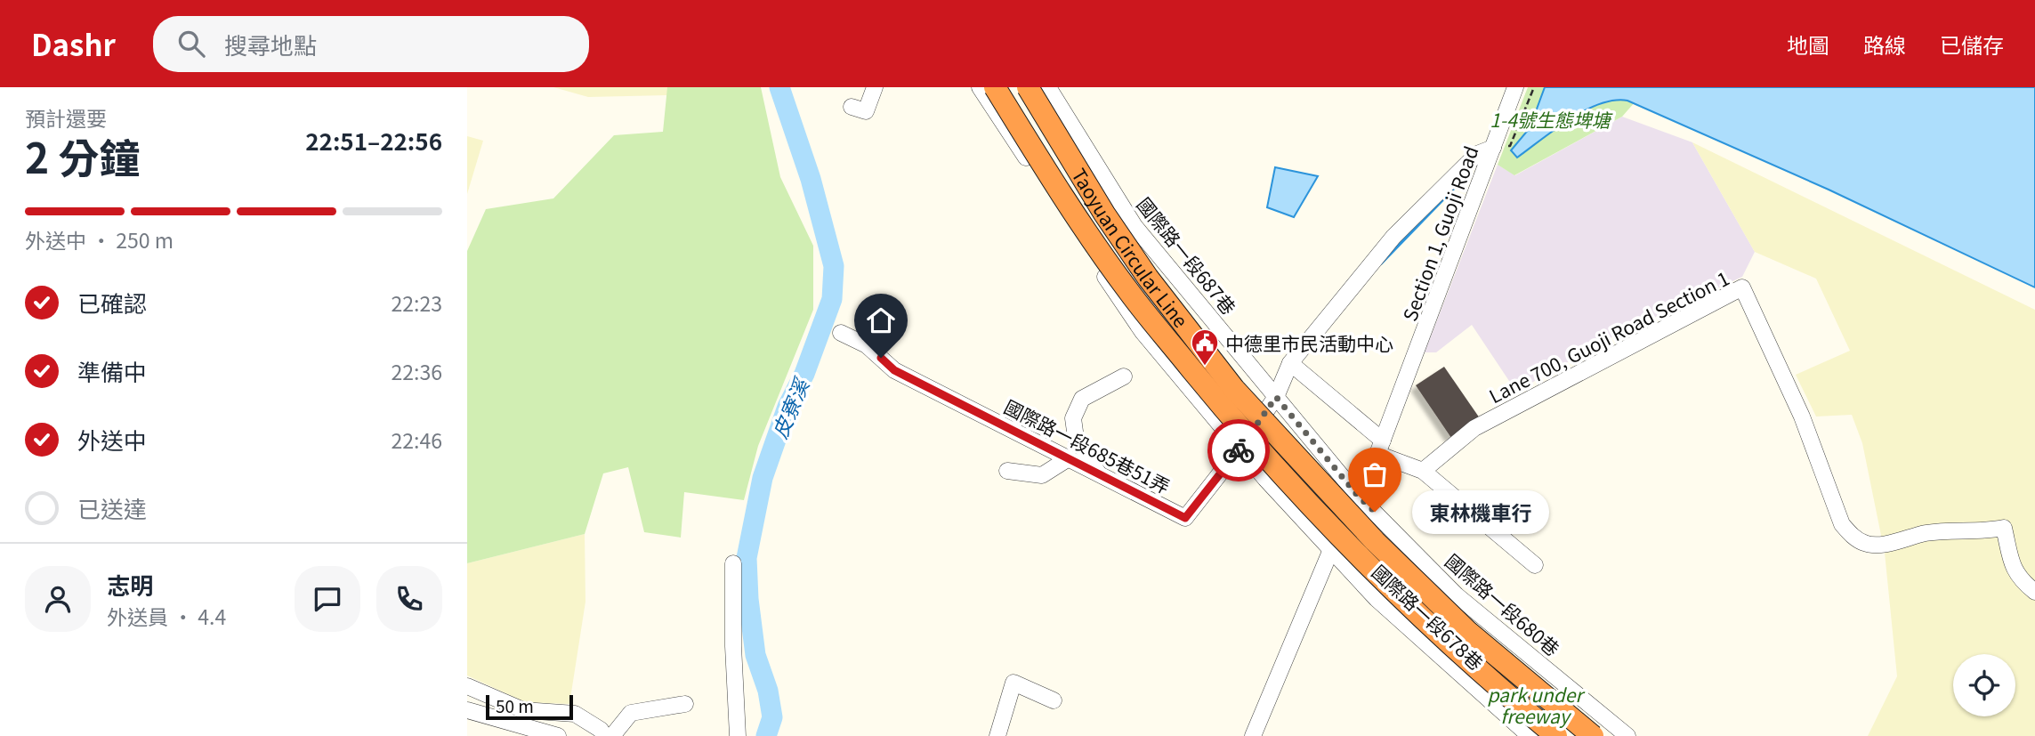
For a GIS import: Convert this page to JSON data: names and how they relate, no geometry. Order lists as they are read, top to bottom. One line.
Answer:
{"streets":{"highway":["Taoyuan Circular Line"],"street":["Section 1, Guoji Road","國際路一段687巷","Lane 700, Guoji Road Section 1","國際路一段685巷51弄","國際路一段680巷","國際路一段678巷"]},"crossings":[["Section 1, Guoji Road","國際路一段687巷"],["Section 1, Guoji Road","國際路一段685巷51弄"],["Section 1, Guoji Road","國際路一段680巷"],["Section 1, Guoji Road","國際路一段678巷"],["國際路一段687巷","國際路一段685巷51弄"],["國際路一段687巷","國際路一段680巷"],["國際路一段685巷51弄","國際路一段678巷"]],"water":["皮寮溪"],"parks":["1-4號生態埤塘","park under freeway"],"places":{"public building":["中德里市民活動中心"],"other":["東林機車行"]},"scale_bar":"50 m","page":{"header":"Dashr","search":"搜尋地點","nav":["地圖","路線","已儲存"],"heading":["2 分鐘","預計還要","22:51–22:56"],"panel":["志明","外送員 · 4.4"],"bar":"外送中 · 250 m","list":[["已確認","22:23"],["準備中","22:36"],["外送中","22:46"],"已送達"],"bubble":"東林機車行","scale":"50 m"}}
